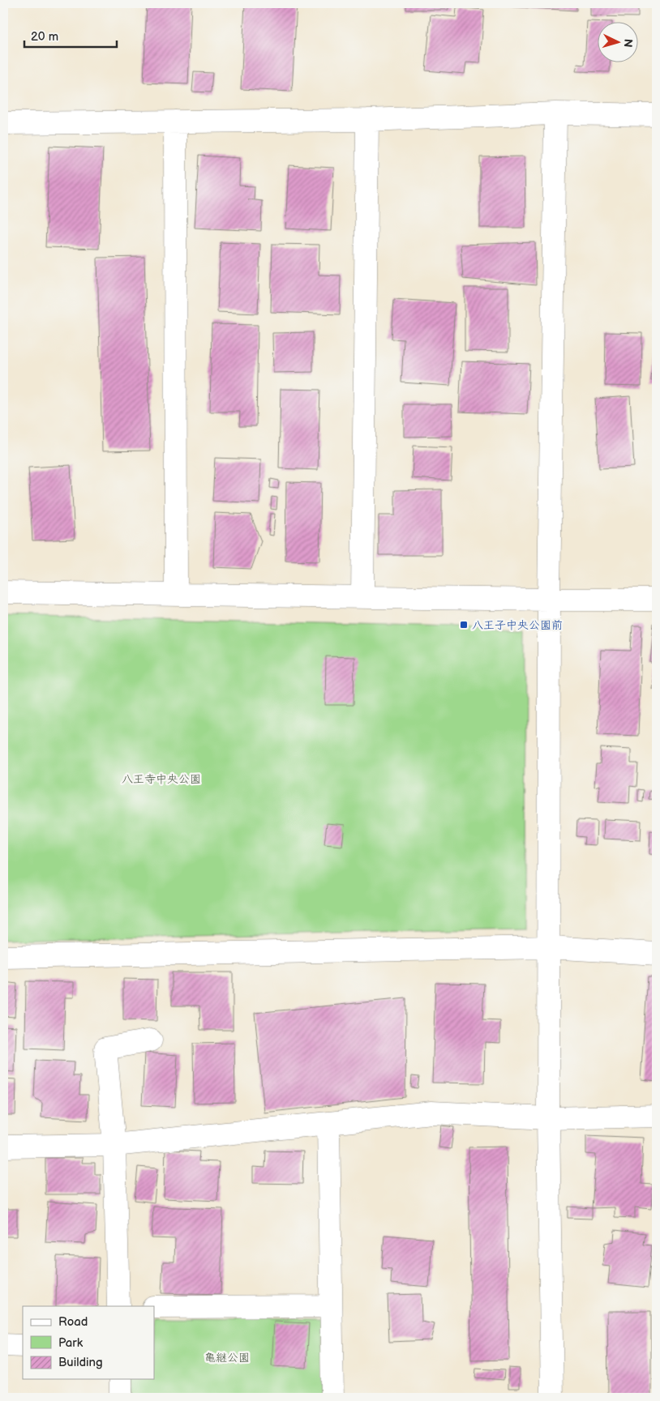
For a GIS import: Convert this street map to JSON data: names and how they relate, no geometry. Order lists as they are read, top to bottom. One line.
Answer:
{"parks":["八王寺中央公園","亀継公園"],"places":{"transit":["八王子中央公園前"]},"legend":["Road","Park","Building"],"scale_bar":"20 m","north":"right"}
